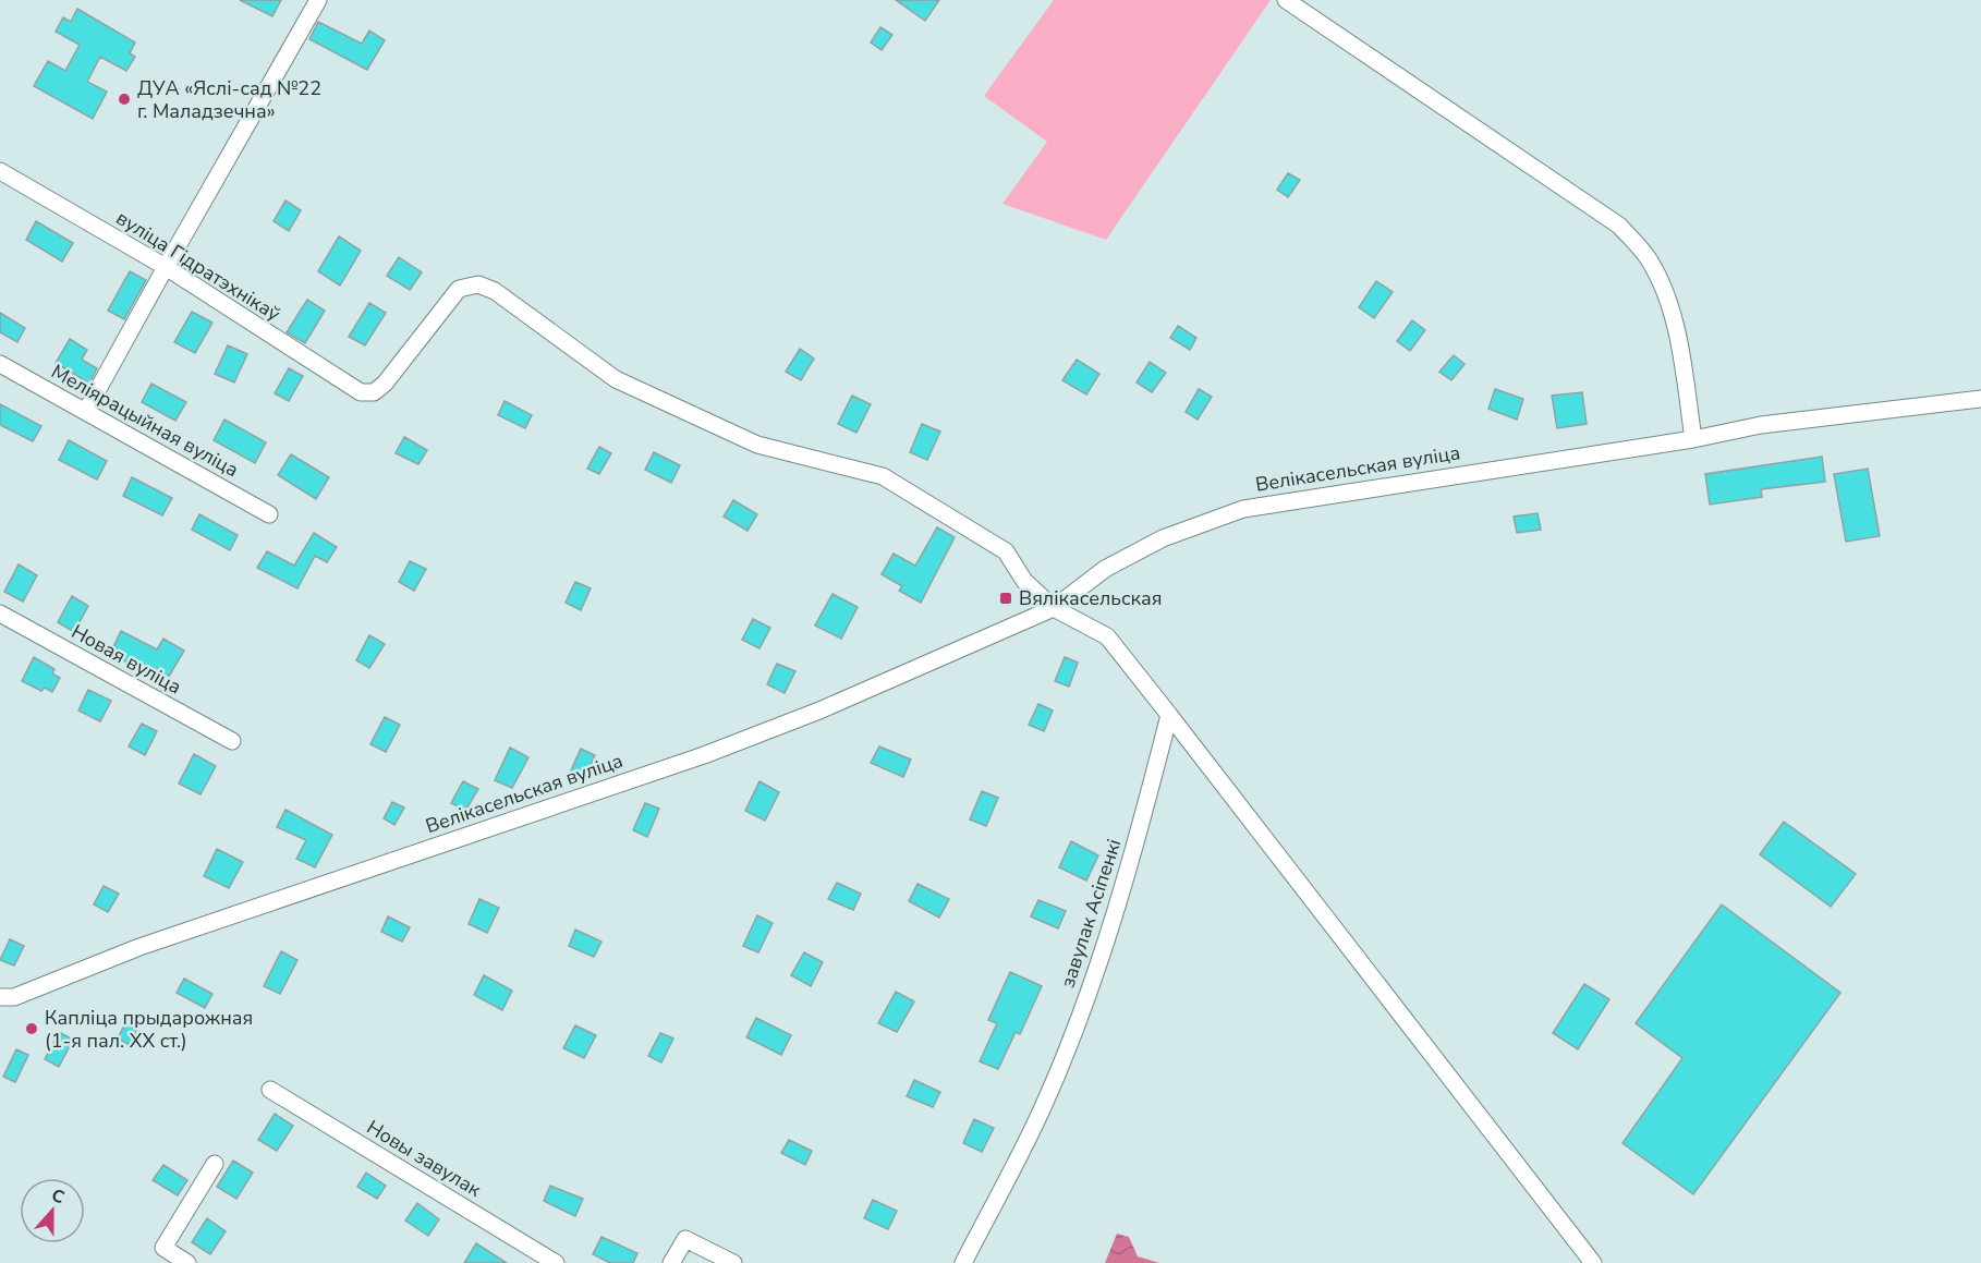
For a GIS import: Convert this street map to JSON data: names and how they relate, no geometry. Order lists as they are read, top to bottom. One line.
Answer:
{"streets":{"street":["вуліца Гідратэхнікаў","Меліярацыйная вуліца","Велікасельская вуліца","Новая вуліца","завулак Асіпенкі","Новы завулак"]},"crossings":[["вуліца Гідратэхнікаў","Велікасельская вуліца"]],"places":{"other":["ДУА «Яслі-сад №22 г. Маладзечна»","Капліца прыдарожная (1-я пал. XX ст.)"],"transit":["Вялікасельская"]},"north":"top"}
